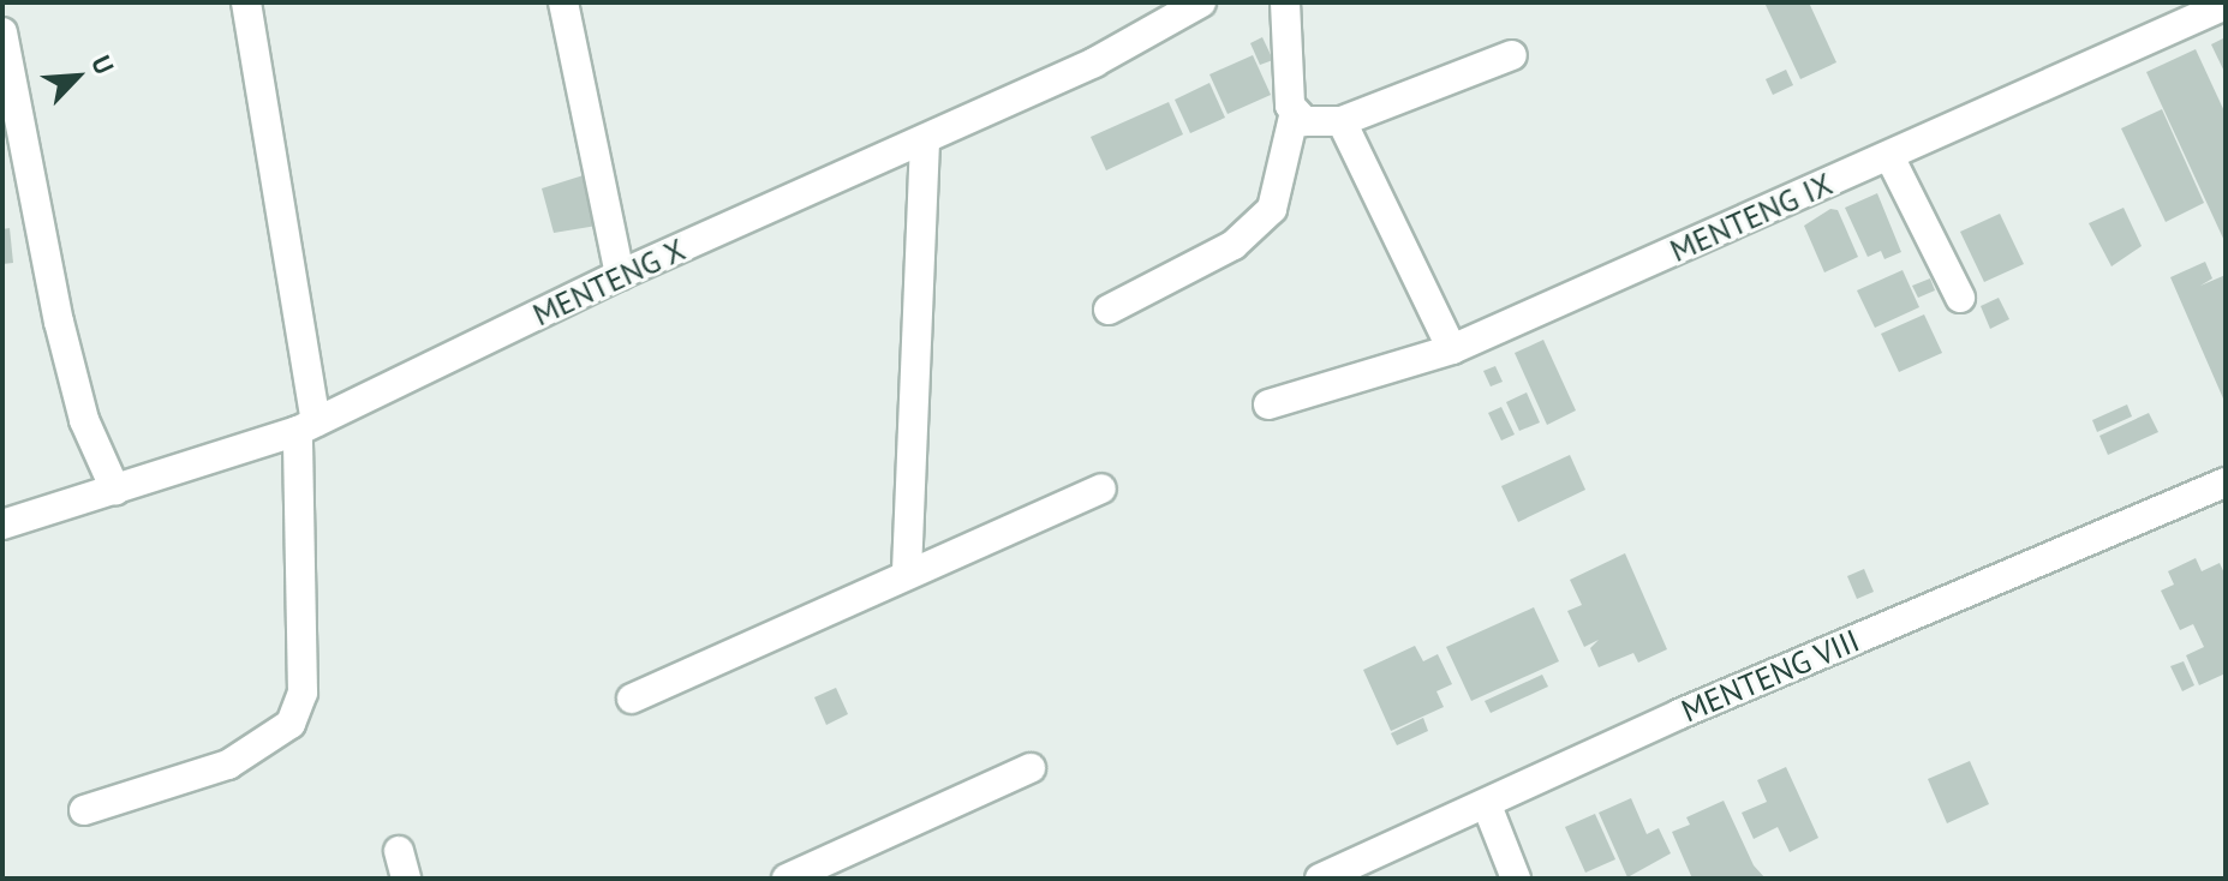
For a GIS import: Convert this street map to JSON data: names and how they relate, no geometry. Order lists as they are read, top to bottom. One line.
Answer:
{"streets":{"street":["MENTENG IX","MENTENG X","MENTENG VIII"]},"north":"top right"}
